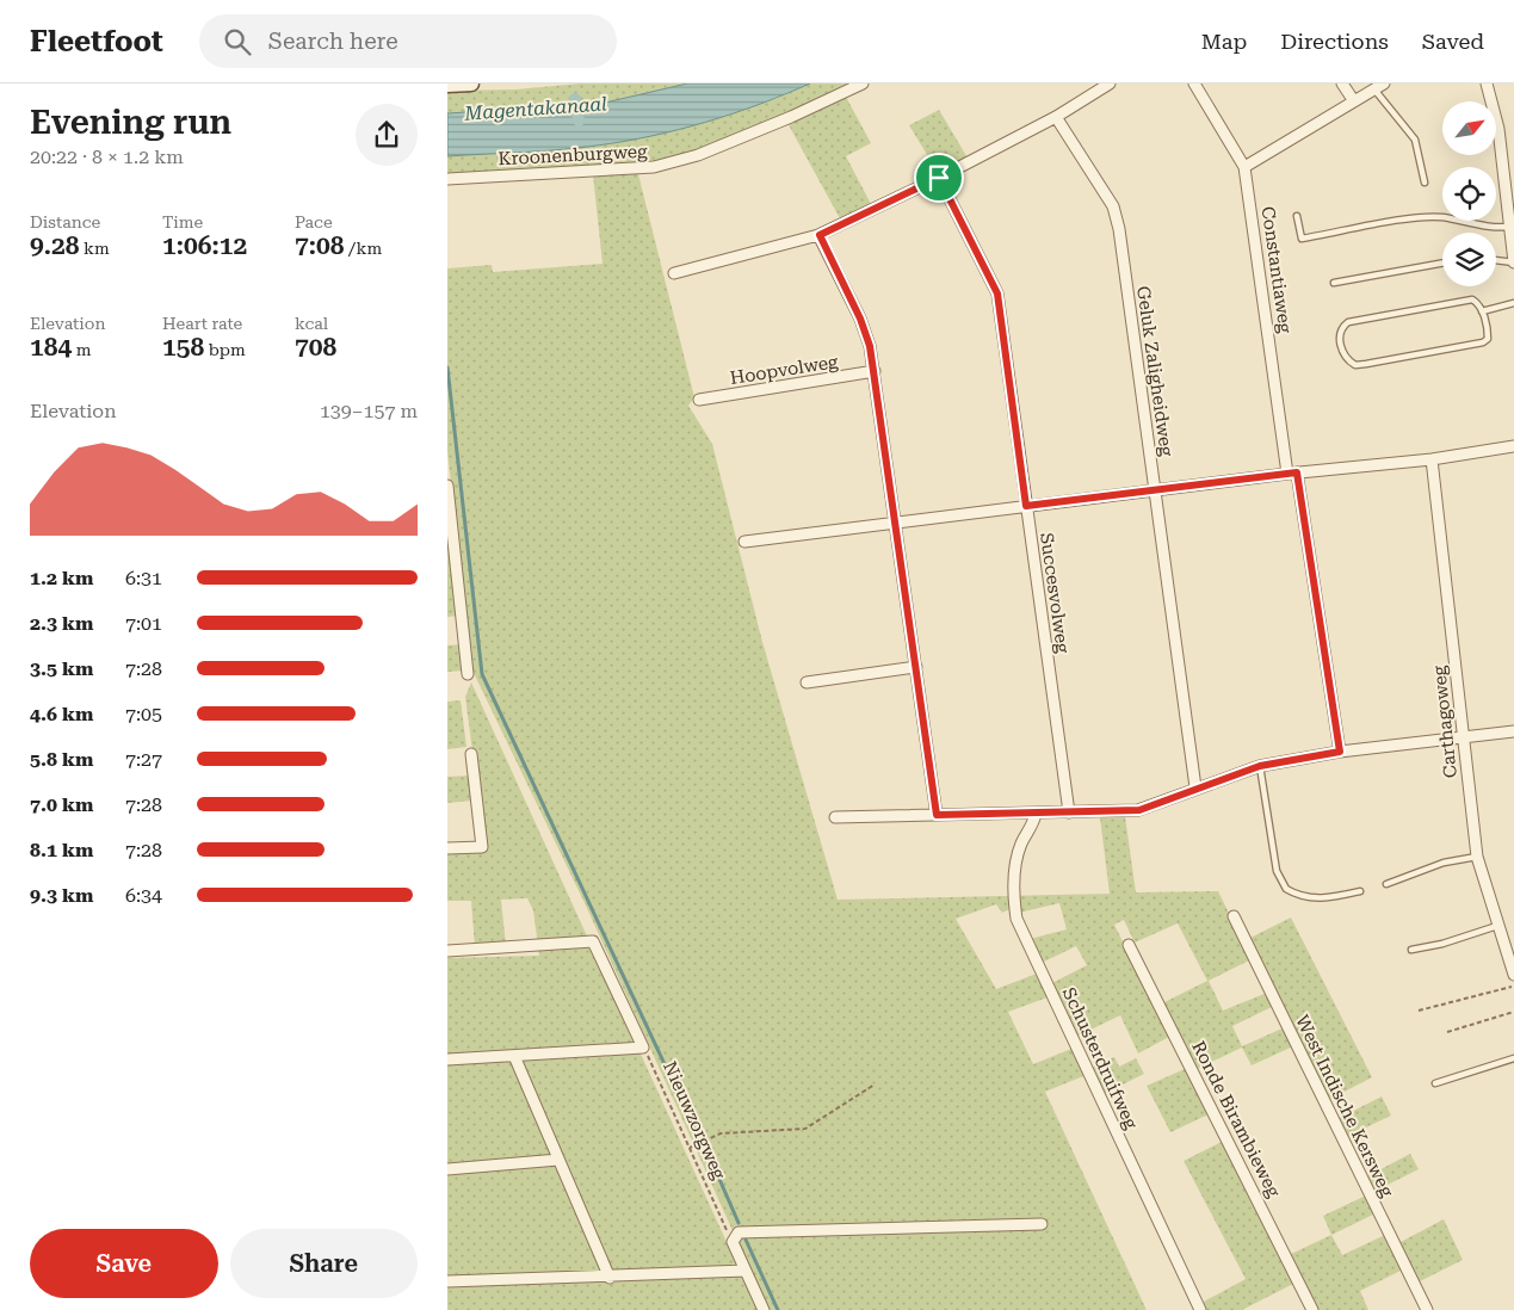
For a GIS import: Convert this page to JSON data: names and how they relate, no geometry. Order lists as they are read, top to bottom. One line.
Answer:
{"streets":{"street":["Kroonenburgweg","Constantiaweg","Hoopvolweg","Geluk Zaligheidweg","Succesvolweg","Carthagoweg","Schusterdruifweg","West Indische Kersweg","Ronde Birambieweg","Nieuwzorgweg"]},"water":["Magentakanaal"],"north":"top right","page":{"header":"Fleetfoot","search":"Search here","nav":["Map","Directions","Saved"],"heading":["Evening run","20:22 · 8 × 1.2 km"],"stats":[["Distance","9.28 km"],["Time","1:06:12"],["Pace","7:08 /km"],["Elevation","184 m"],["Heart rate","158 bpm"],["kcal","708"]],"chart":["Elevation","139–157 m"],"list":[{"name":"1.2 km","note":"6:31"},{"name":"2.3 km","note":"7:01"},{"name":"3.5 km","note":"7:28"},{"name":"4.6 km","note":"7:05"},{"name":"5.8 km","note":"7:27"},{"name":"7.0 km","note":"7:28"},{"name":"8.1 km","note":"7:28"},{"name":"9.3 km","note":"6:34"}],"buttons":["Save","Share"]}}
